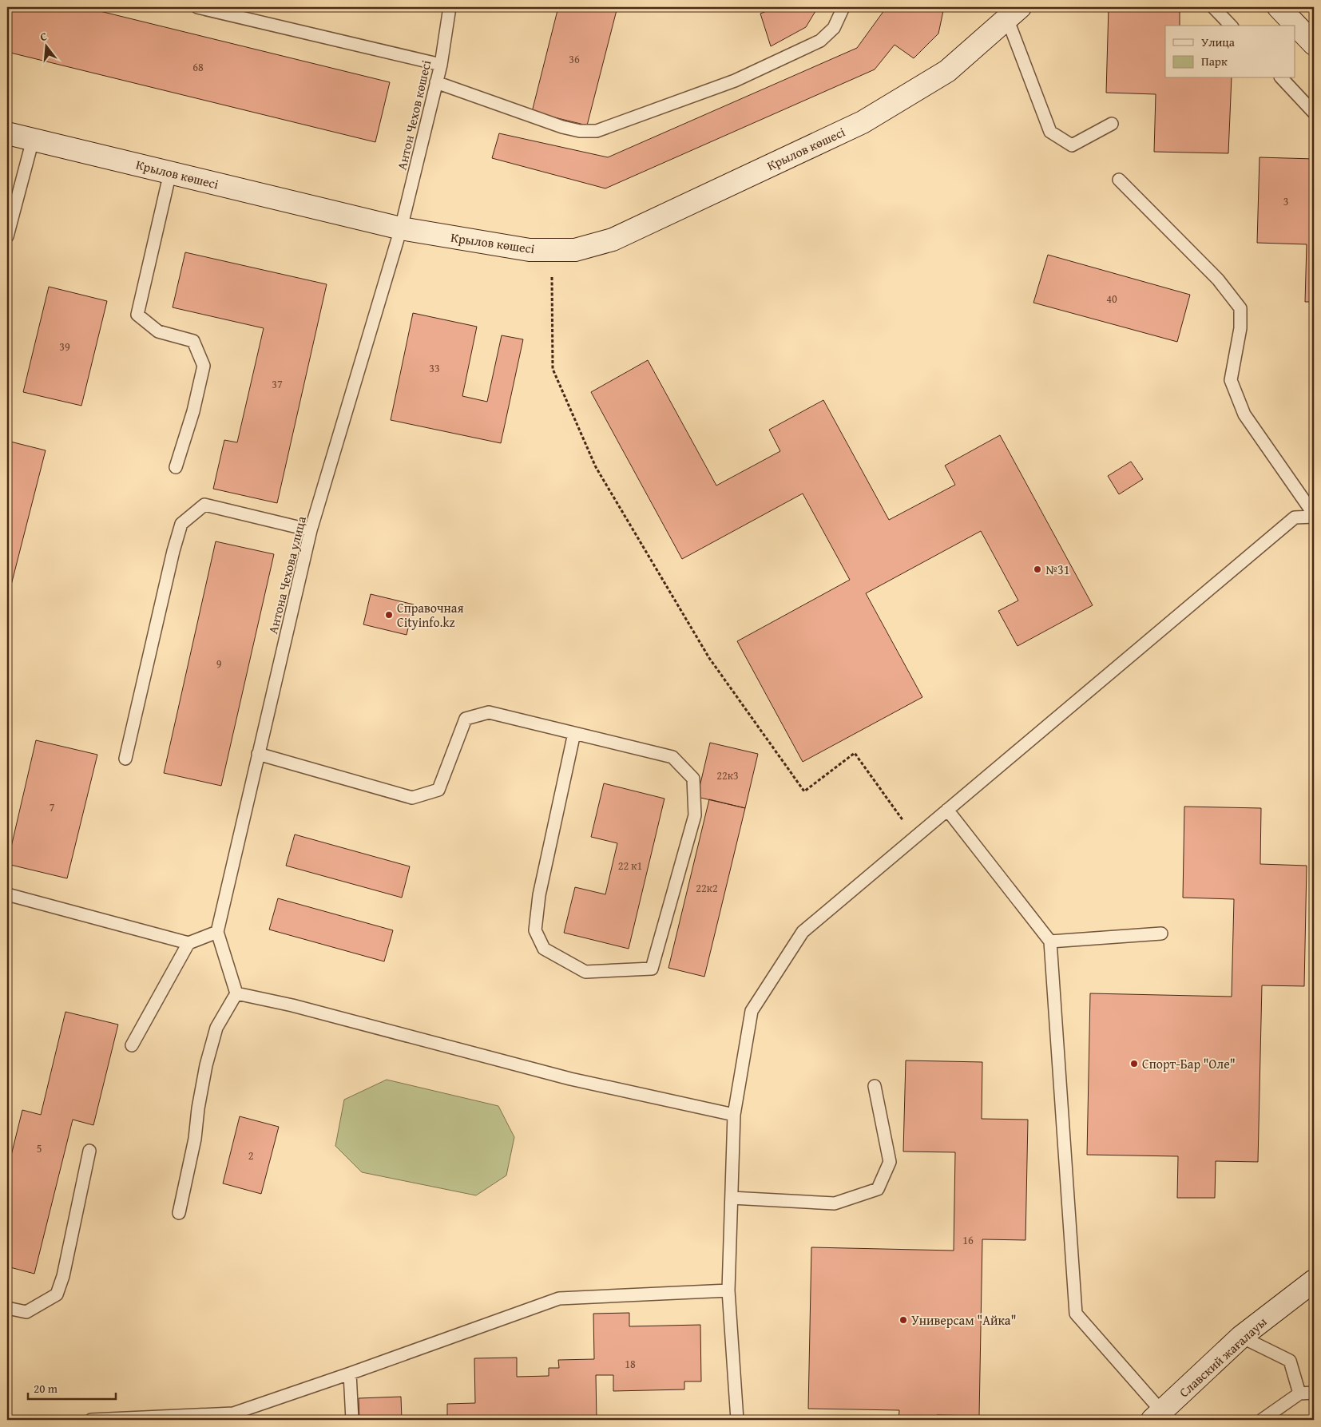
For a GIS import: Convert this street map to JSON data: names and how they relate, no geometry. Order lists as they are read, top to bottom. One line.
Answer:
{"streets":{"main road":["Крылов көшесі","Славский жағалауы"],"lane":["Антон Чехов көшесі","Антона Чехова улица"]},"crossings":[["Антон Чехов көшесі","Крылов көшесі"],["Антон Чехов көшесі","Антона Чехова улица"],["Крылов көшесі","Антона Чехова улица"]],"places":["№31","Справочная Cityinfo.kz","Спорт-Бар \"Оле\"","Универсам \"Айка\""],"house_numbers":["36","68","3","40","39","33","37","9","22к3","7","22 к1","22к2","5","2","16","18"],"legend":["Улица","Парк"],"scale_bar":"20 m","north":"top"}
